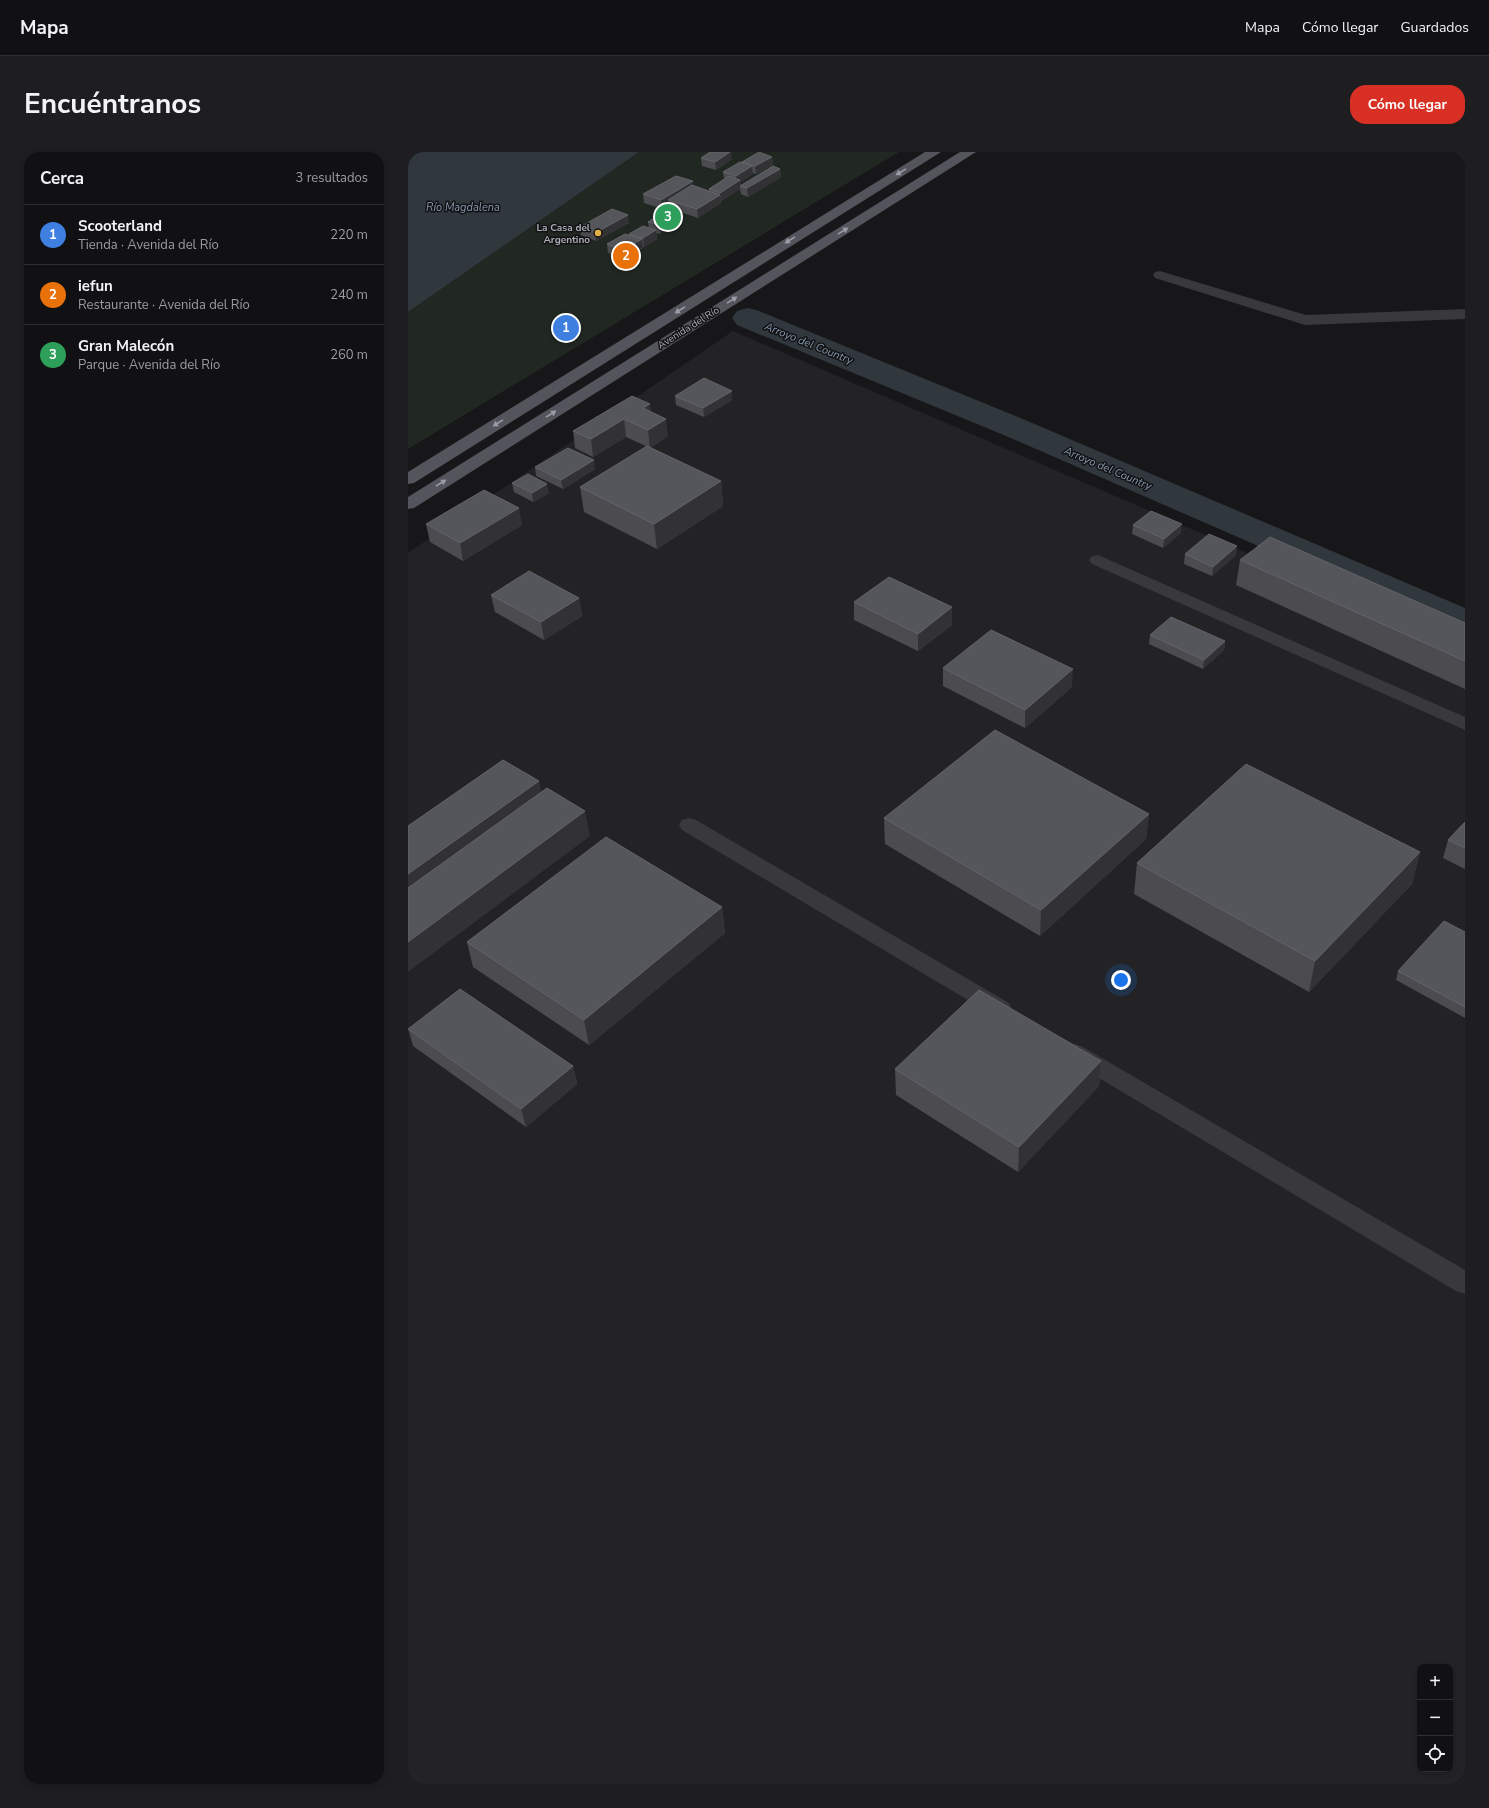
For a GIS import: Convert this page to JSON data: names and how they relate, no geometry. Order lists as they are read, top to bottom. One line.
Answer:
{"streets":{"main road":["Avenida del Río"]},"water":["Río Magdalena","Arroyo del Country"],"places":["La Casa del Argentino"],"page":{"header":"Mapa","nav":["Mapa","Cómo llegar","Guardados"],"title":"Encuéntranos","buttons":"Cómo llegar","heading":["Cerca","3 resultados"],"pins":["3","2","1"],"list":[{"mark":"1","name":"Scooterland","note":"Tienda · Avenida del Río","value":"220 m"},{"mark":"2","name":"iefun","note":"Restaurante · Avenida del Río","value":"240 m"},{"mark":"3","name":"Gran Malecón","note":"Parque · Avenida del Río","value":"260 m"}],"map_buttons":["+","−"]}}
